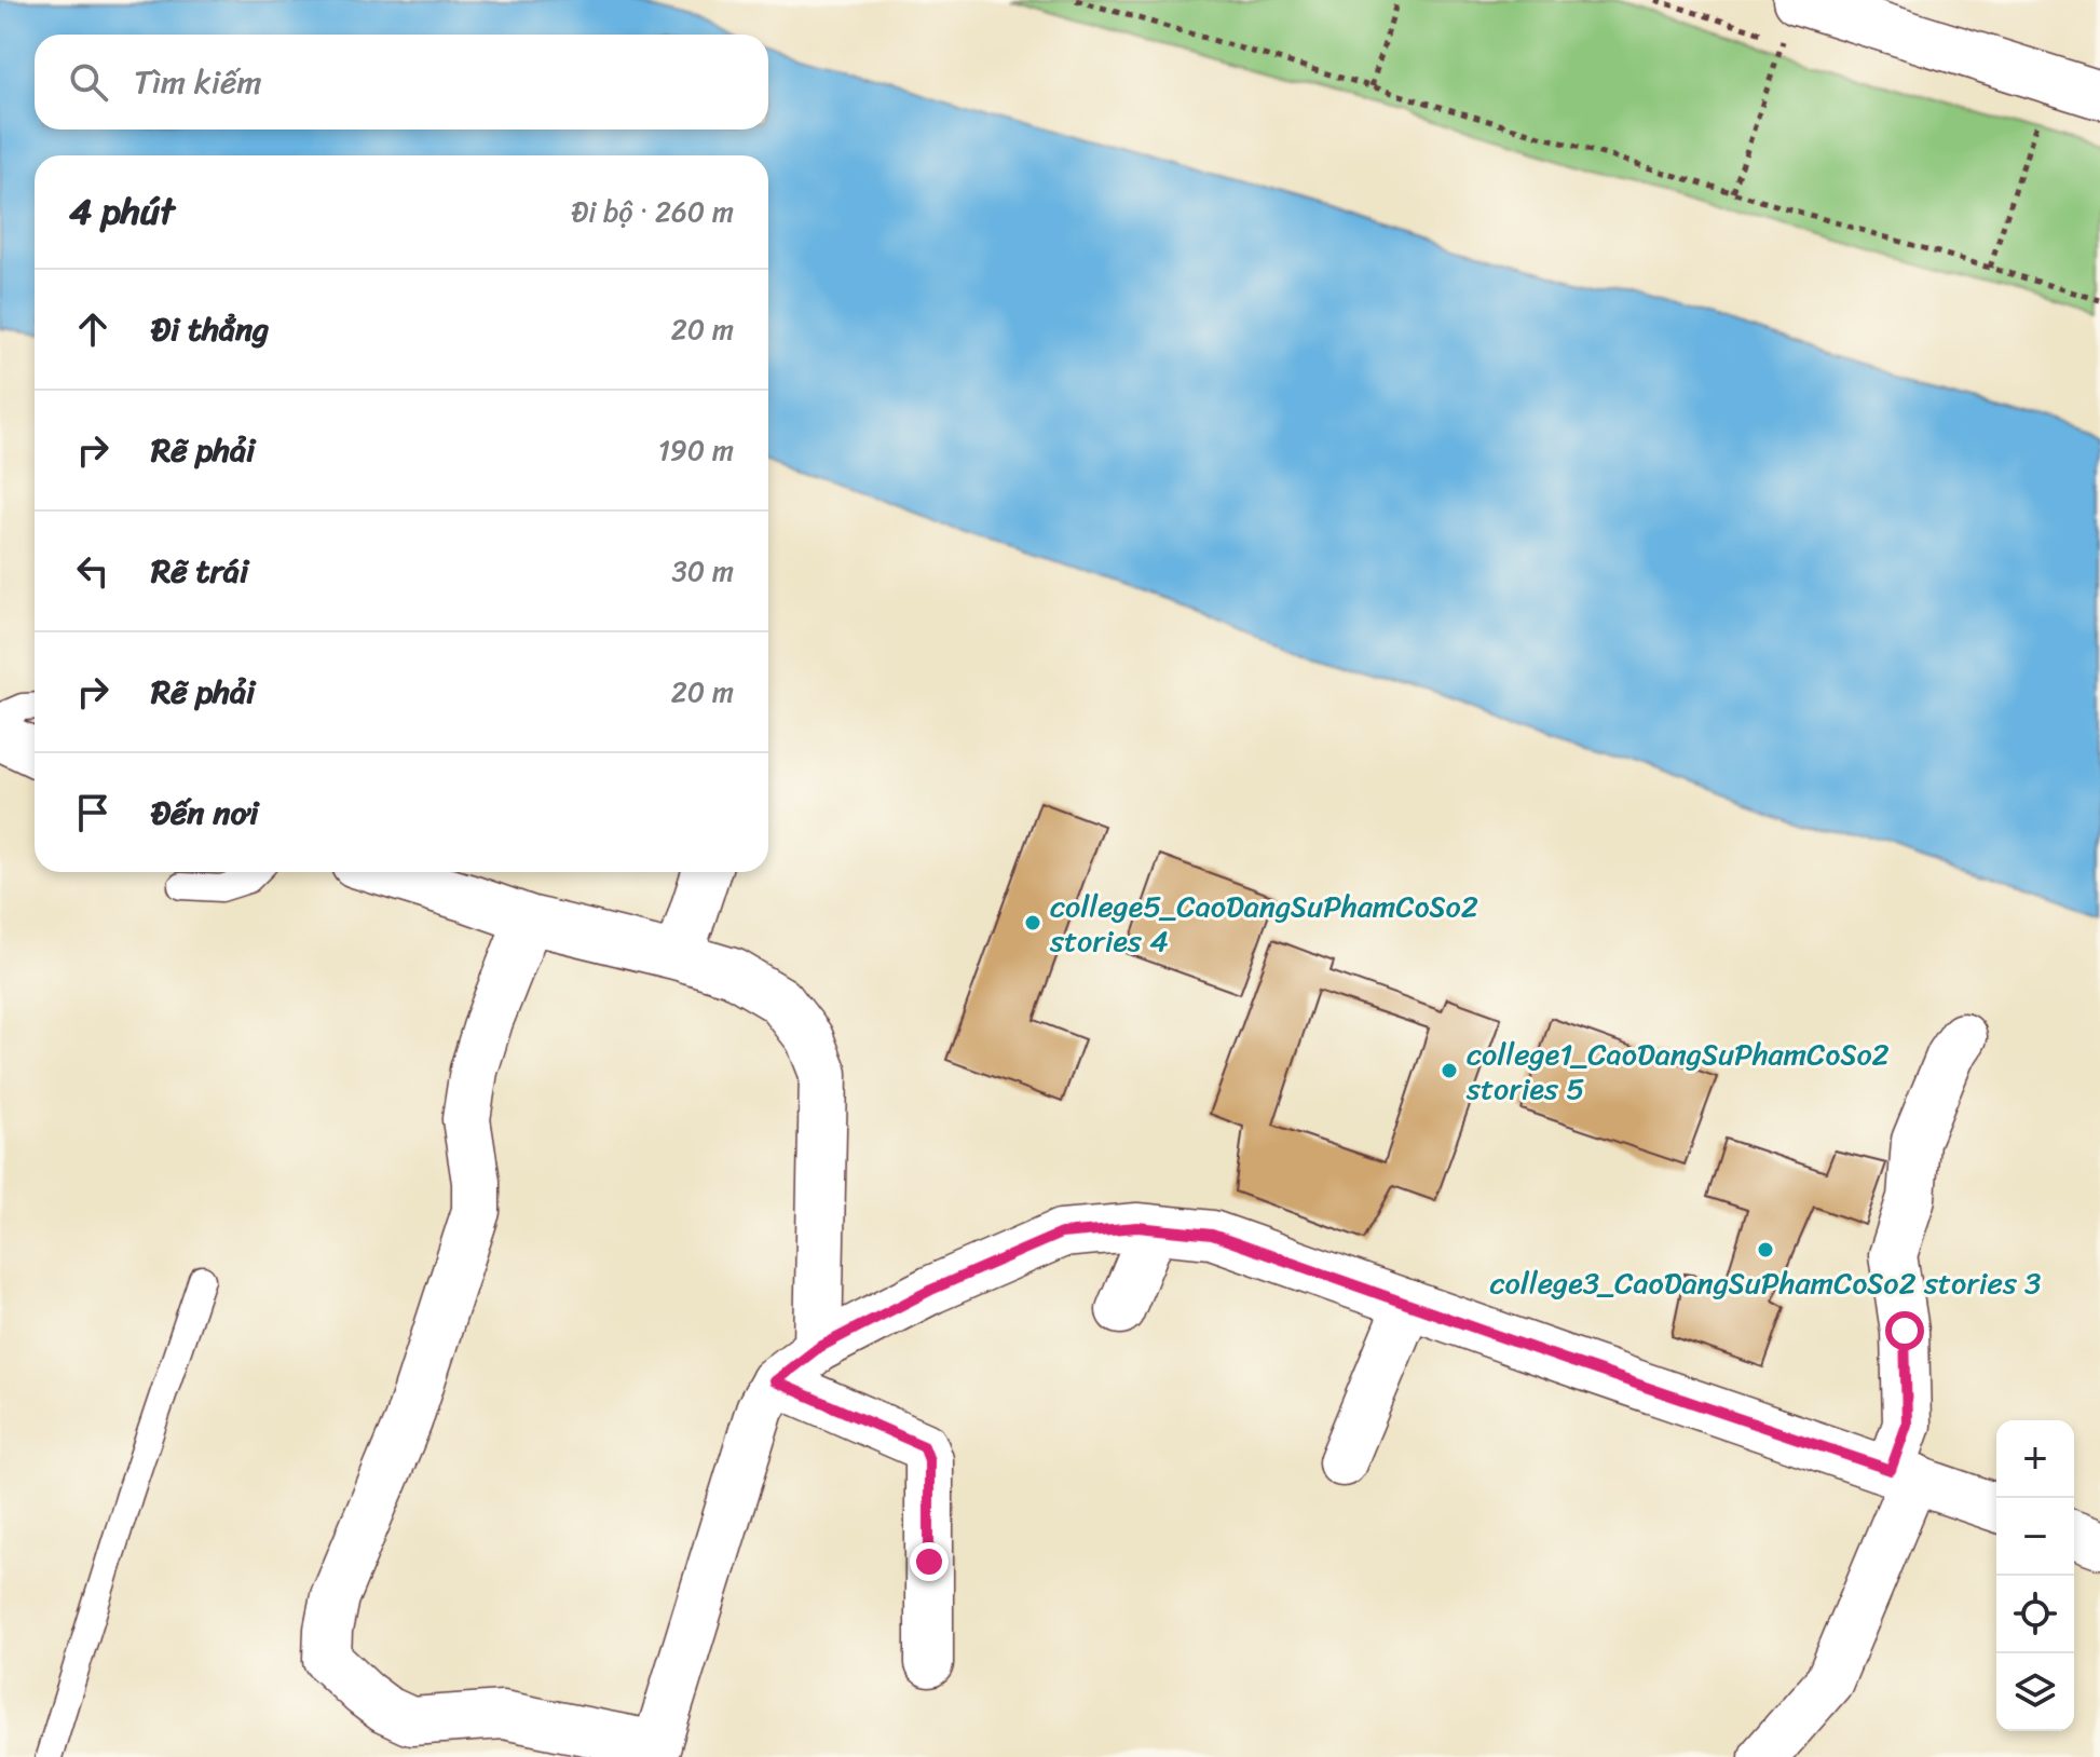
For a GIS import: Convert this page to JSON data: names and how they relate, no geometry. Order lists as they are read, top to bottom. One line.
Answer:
{"places":["college5_CaoDangSuPhamCoSo2 stories 4","college1_CaoDangSuPhamCoSo2 stories 5","college3_CaoDangSuPhamCoSo2 stories 3"],"page":{"search":"Tìm kiếm","heading":["4 phút","Đi bộ · 260 m"],"list":[["Đi thẳng","20 m"],["Rẽ phải","190 m"],["Rẽ trái","30 m"],["Rẽ phải","20 m"],"Đến nơi"],"map_buttons":["+","−"]}}
